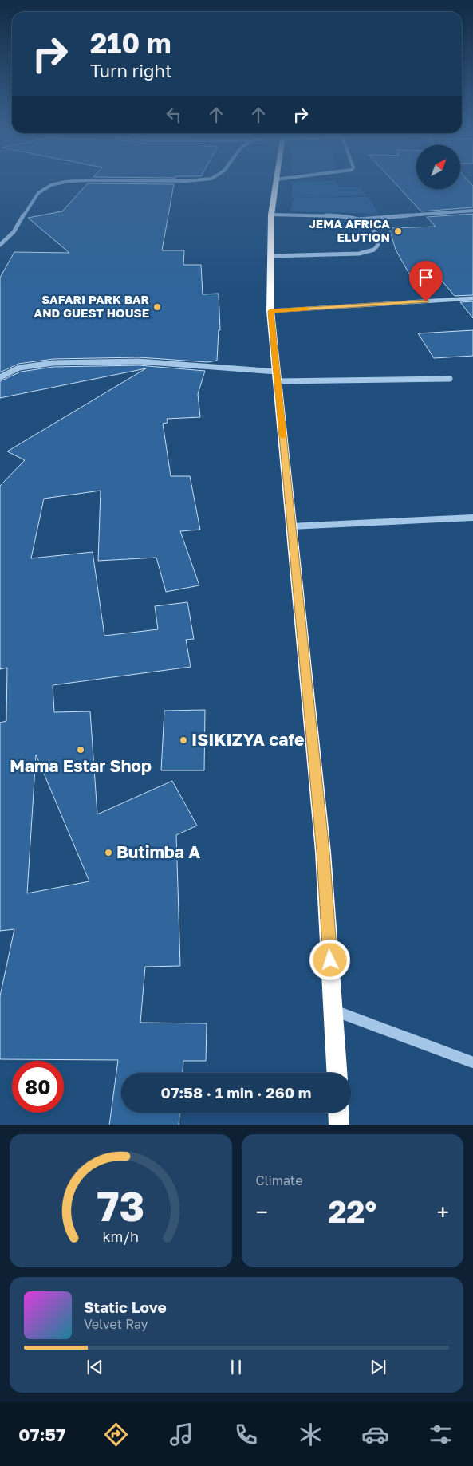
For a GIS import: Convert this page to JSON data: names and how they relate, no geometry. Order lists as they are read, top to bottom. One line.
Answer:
{"places":["JEMA AFRICA ELUTION","SAFARI PARK BAR AND GUEST HOUSE","ISIKIZYA cafe","Mama Estar Shop","Butimba A"],"north":"top right","page":{"turn":["210 m","Turn right"],"limit":"80","trip":"07:58 · 1 min · 260 m","tile":"Climate","heat":["−","22°","+"],"song":["Static Love","Velvet Ray"],"tabs":"07:57","gauge":["73","km/h"]}}
